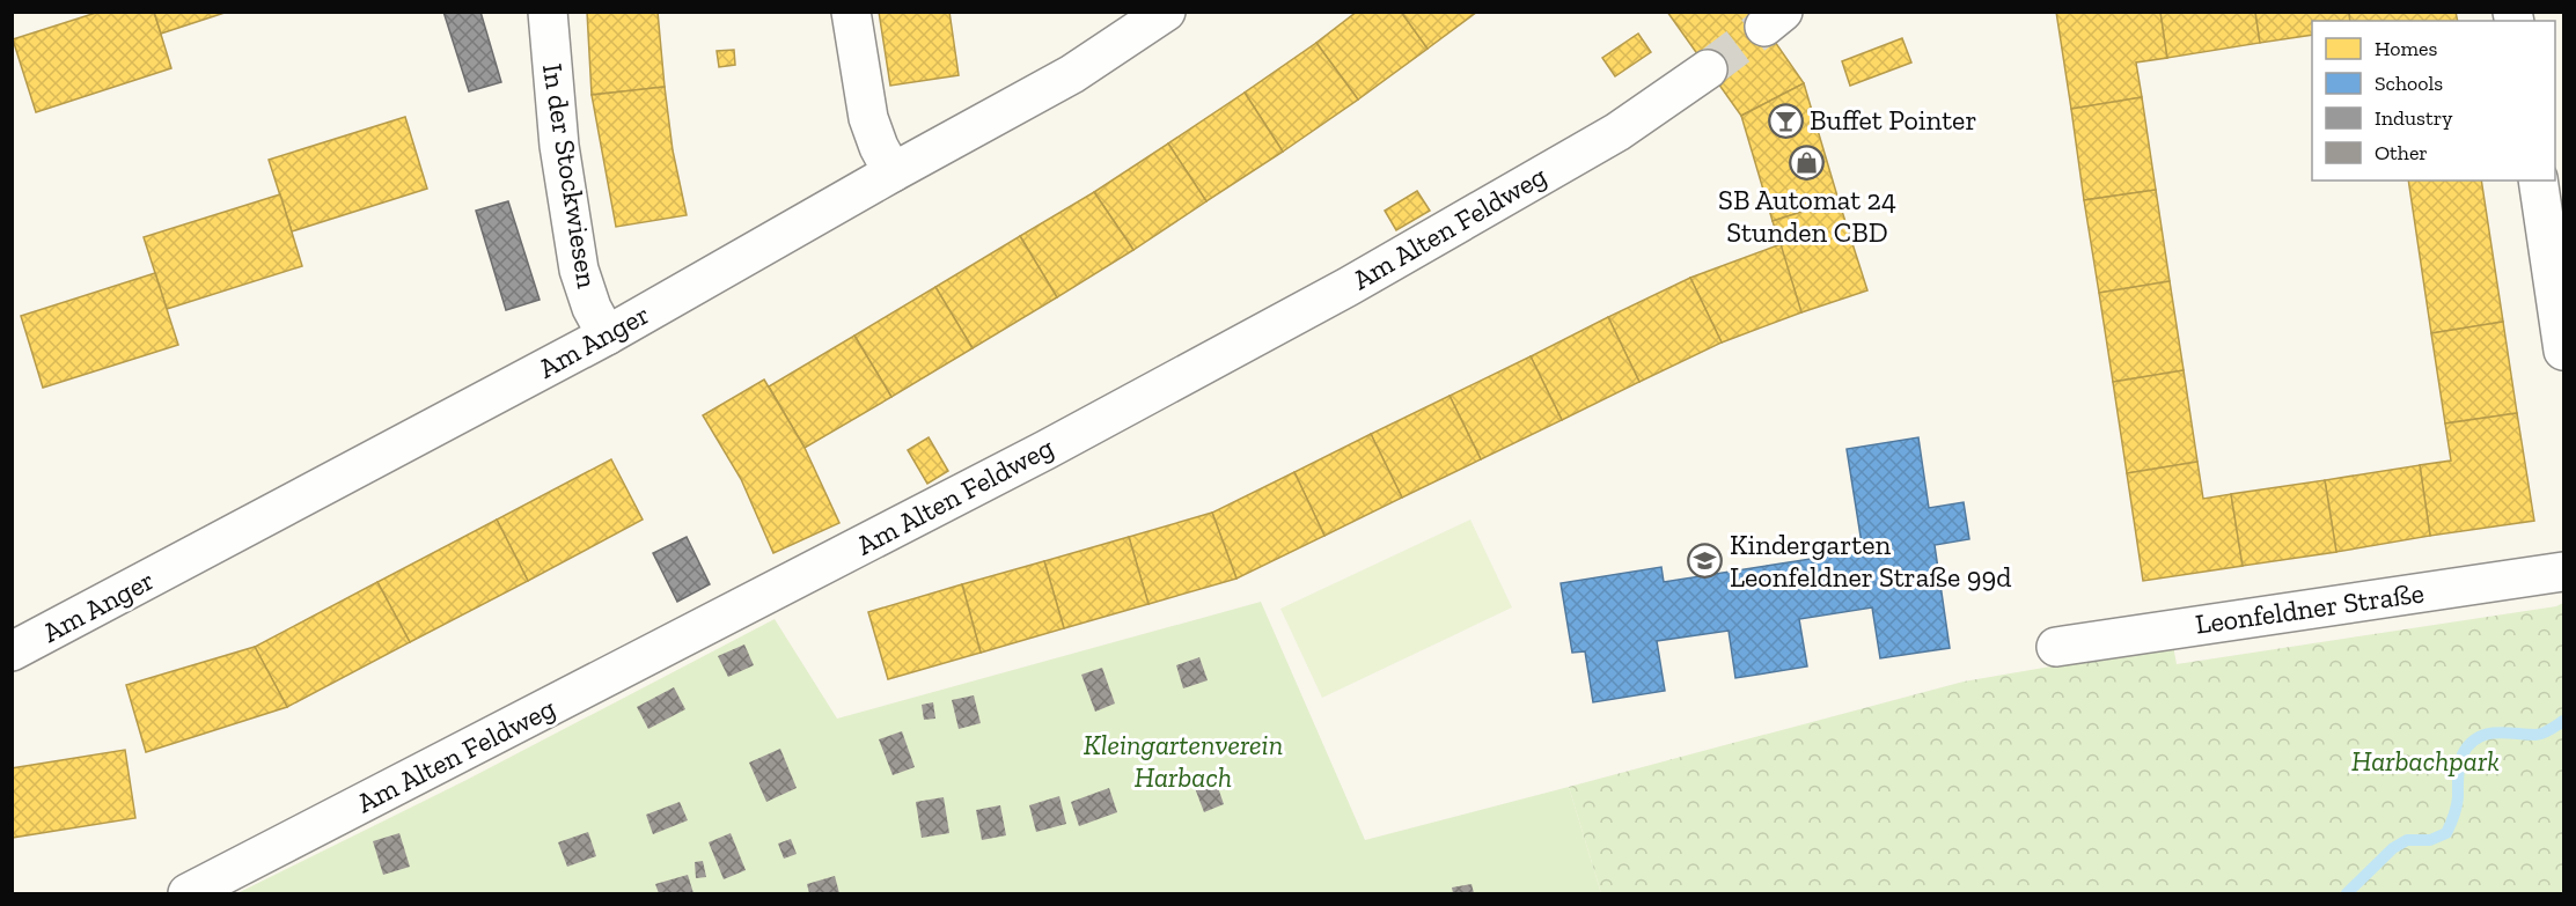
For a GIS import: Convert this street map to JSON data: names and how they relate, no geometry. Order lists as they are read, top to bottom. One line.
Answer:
{"streets":{"street":["In der Stockwiesen","Am Alten Feldweg","Am Anger","Leonfeldner Straße"]},"crossings":[["In der Stockwiesen","Am Anger"]],"parks":["Kleingartenverein Harbach","Harbachpark"],"places":{"bar":["Buffet Pointer"],"shop":["SB Automat 24 Stunden CBD"],"school or university":["Kindergarten Leonfeldner Straße 99d"]},"legend":["Homes","Schools","Industry","Other"]}
